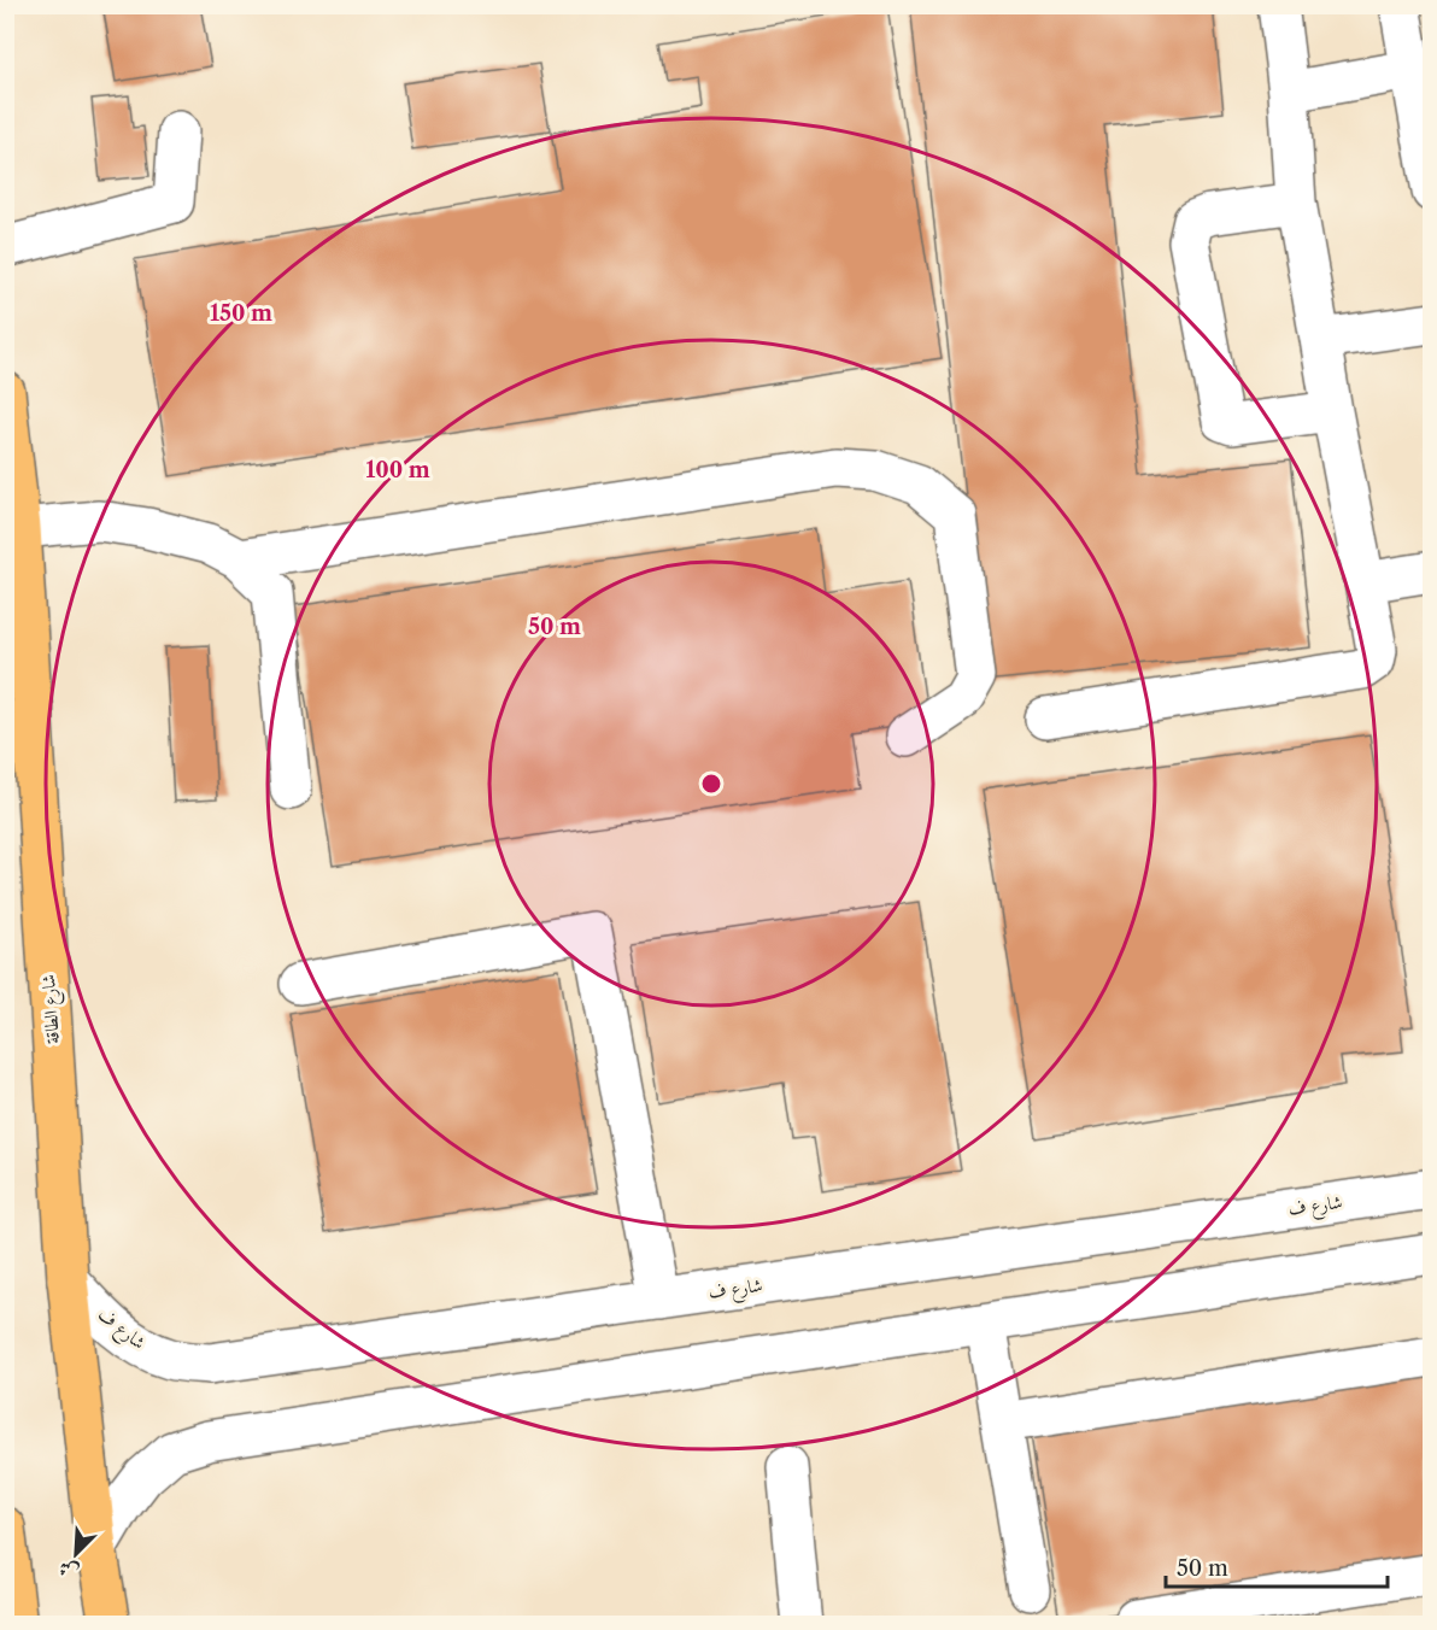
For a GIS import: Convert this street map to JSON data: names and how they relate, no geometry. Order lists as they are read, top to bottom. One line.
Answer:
{"streets":{"main road":["شارع الطاقة"],"street":["شارع ف"]},"crossings":[["شارع الطاقة","شارع ف"]],"scale_bar":"50 m","north":"bottom left","rings":["150 m","100 m","50 m"]}
